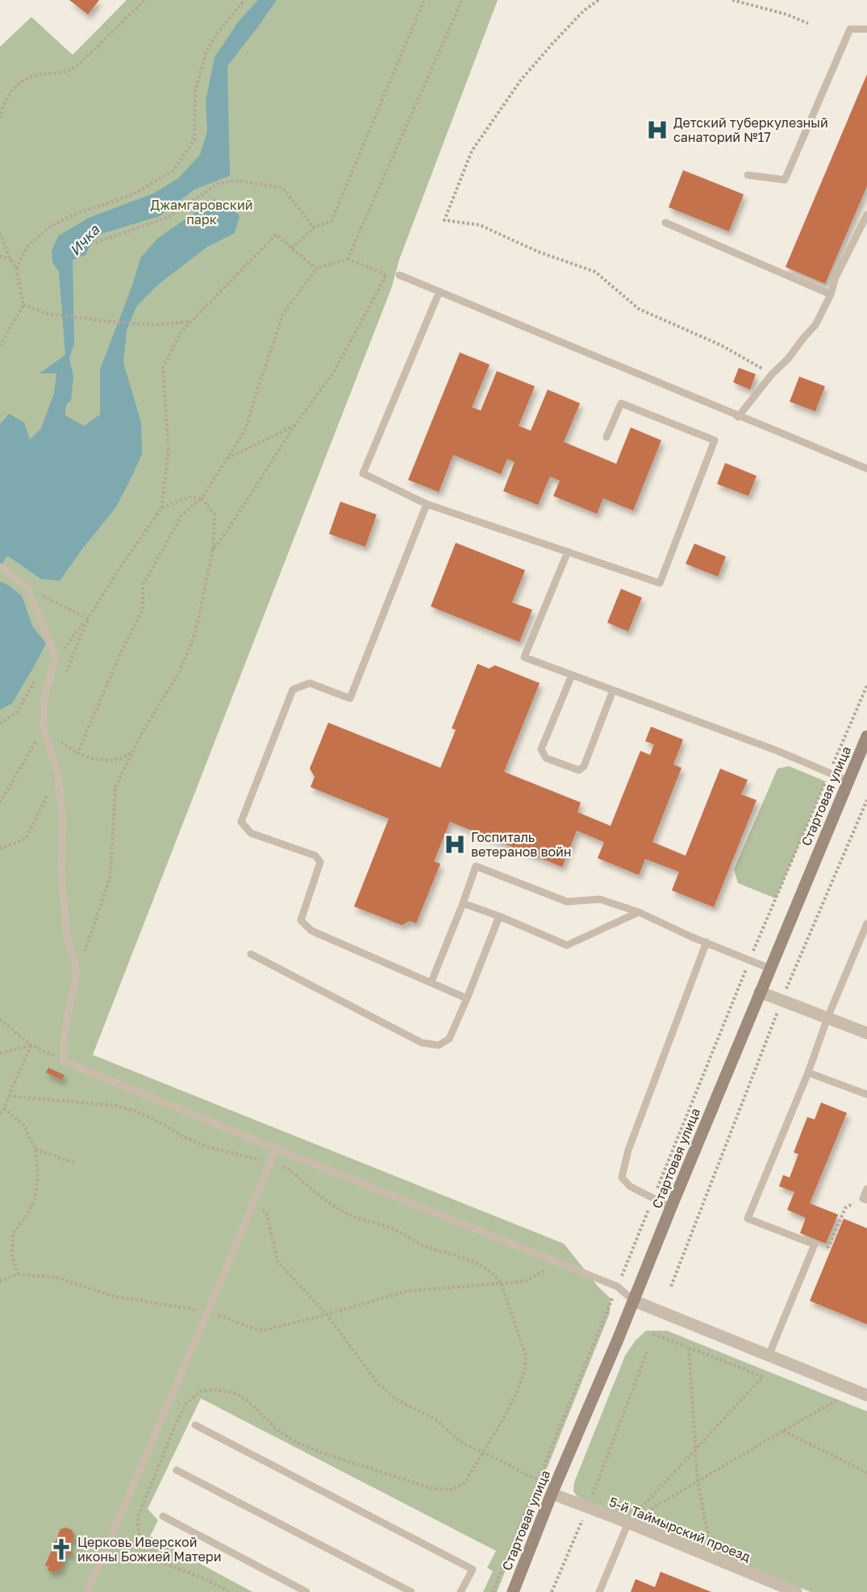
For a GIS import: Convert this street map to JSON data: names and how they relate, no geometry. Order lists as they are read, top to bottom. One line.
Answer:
{"streets":{"street":["Стартовая улица","5-й Таймырский проезд"]},"crossings":[["Стартовая улица","5-й Таймырский проезд"]],"water":["Ичка"],"parks":["Джамгаровский парк"],"places":{"hospital":["Детский туберкулезный санаторий №17","Госпиталь ветеранов войн"],"church":["Церковь Иверской иконы Божией Матери"]}}
